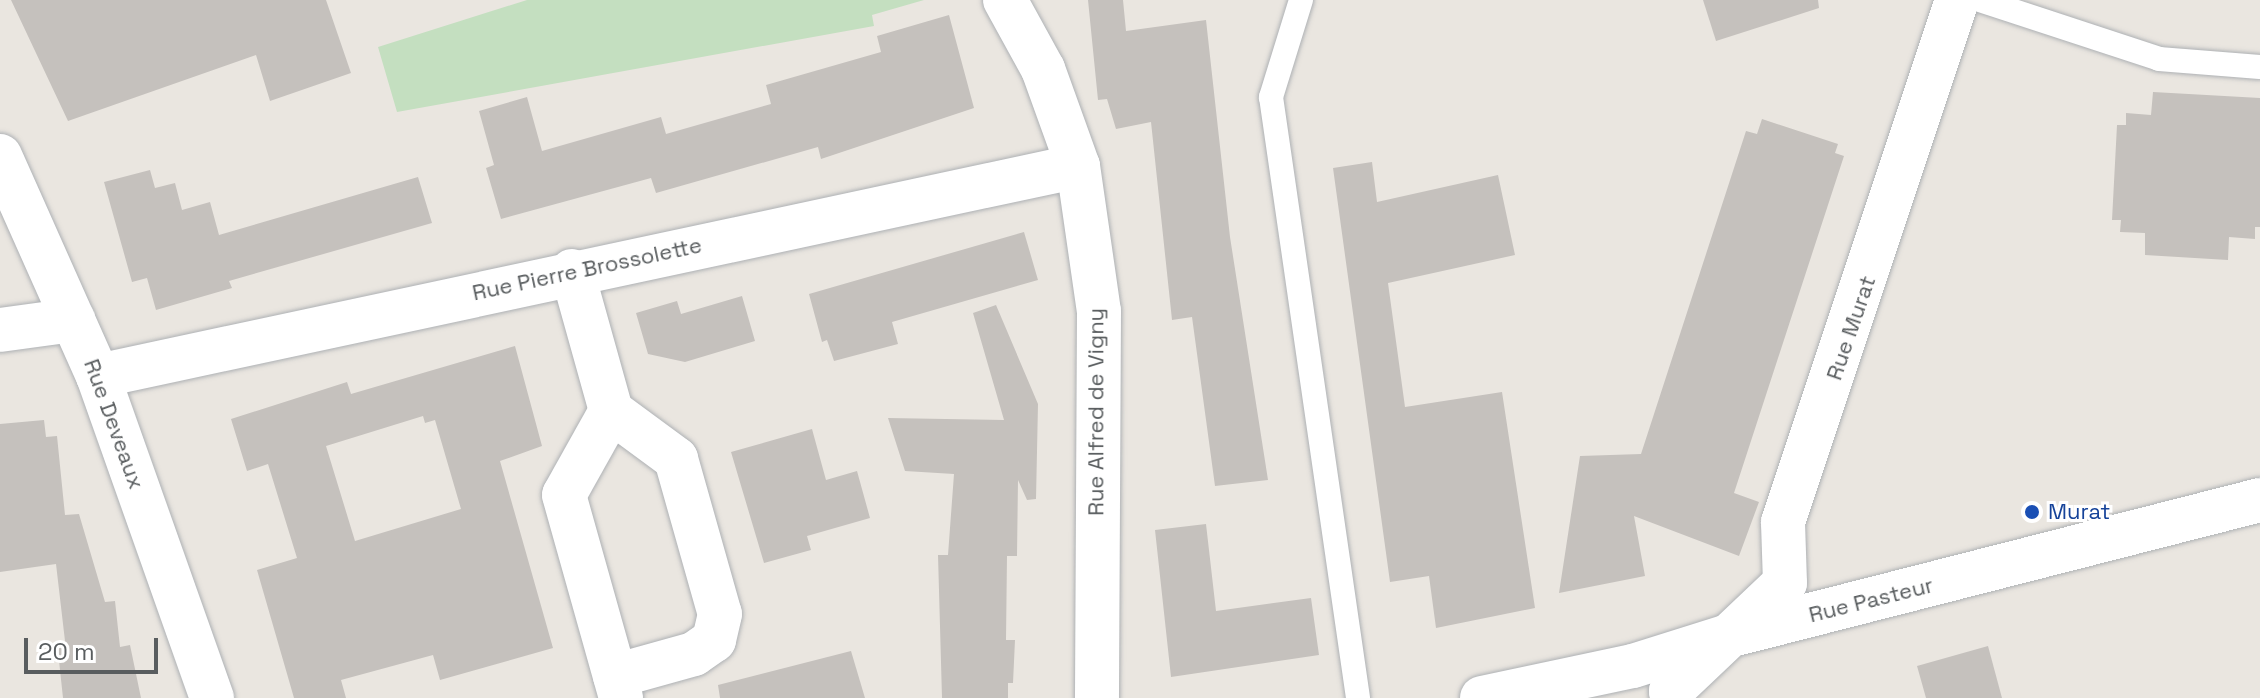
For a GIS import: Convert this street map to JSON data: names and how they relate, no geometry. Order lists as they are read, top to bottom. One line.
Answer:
{"streets":{"street":["Rue Pierre Brossolette","Rue Murat","Rue Alfred de Vigny","Rue Deveaux","Rue Pasteur"]},"crossings":[["Rue Pierre Brossolette","Rue Alfred de Vigny"],["Rue Pierre Brossolette","Rue Deveaux"],["Rue Murat","Rue Pasteur"]],"places":["Murat"],"scale_bar":"20 m"}
